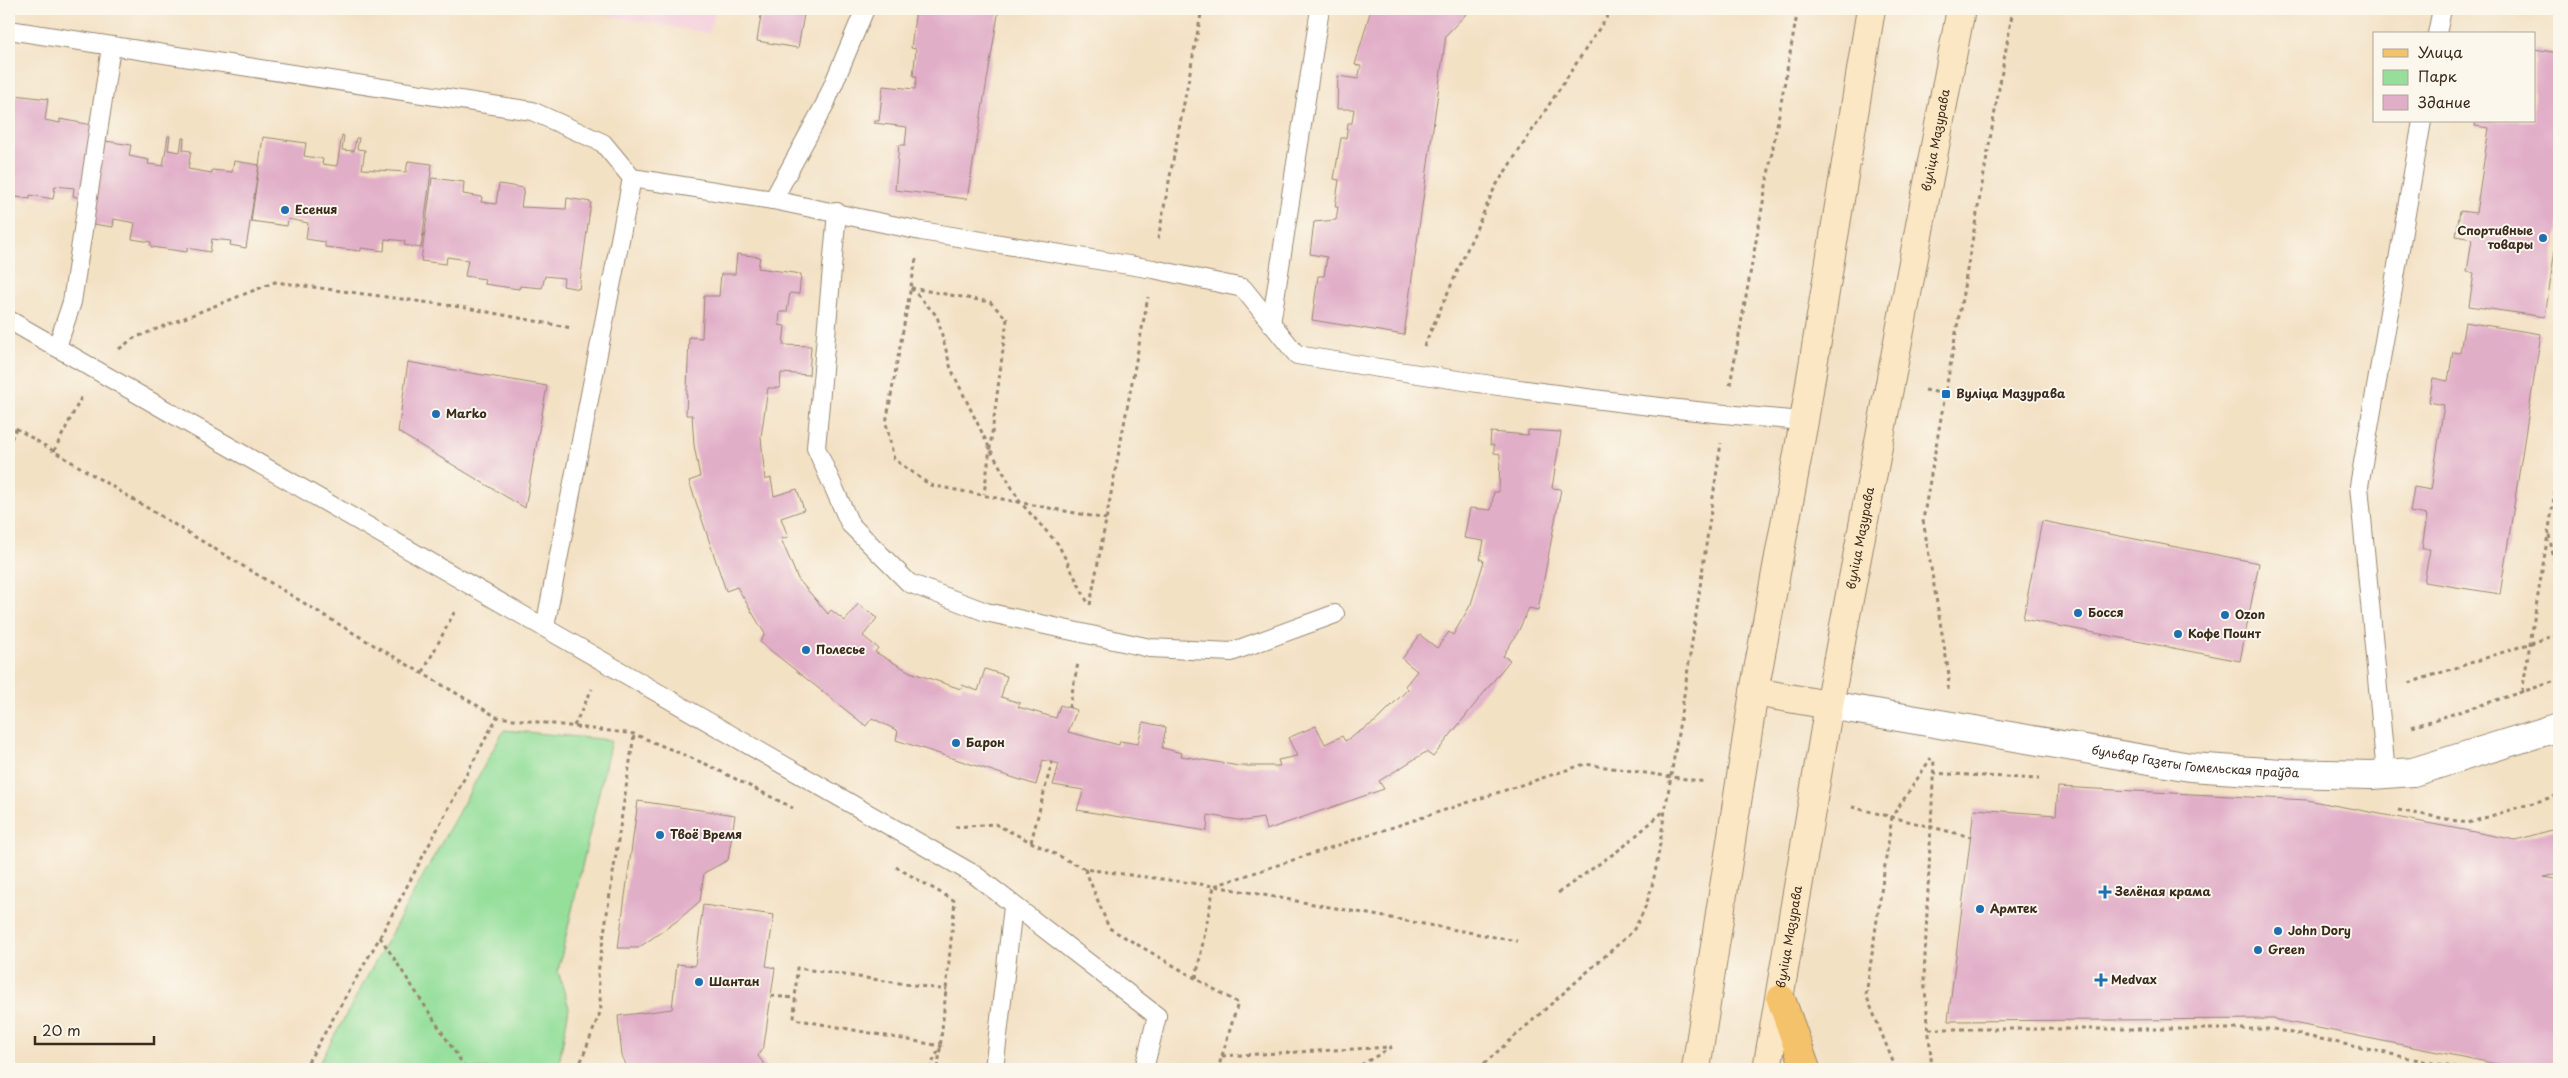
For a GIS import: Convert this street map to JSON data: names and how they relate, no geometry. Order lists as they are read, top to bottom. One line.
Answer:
{"streets":{"main road":["вуліца Мазурава"],"street":["бульвар Газеты Гомельская праўда"]},"crossings":[["вуліца Мазурава","бульвар Газеты Гомельская праўда"]],"places":{"other":["Есения","Спортивные товары","Marko","Босся","Ozon","Кофе Поинт","Полесье","Барон","Твоё Время","Армтек","John Dory","Green","Шантан"],"transit":["Вуліца Мазурава"],"health":["Зелёная крама","Medvax"]},"legend":["Улица","Парк","Здание"],"scale_bar":"20 m"}
